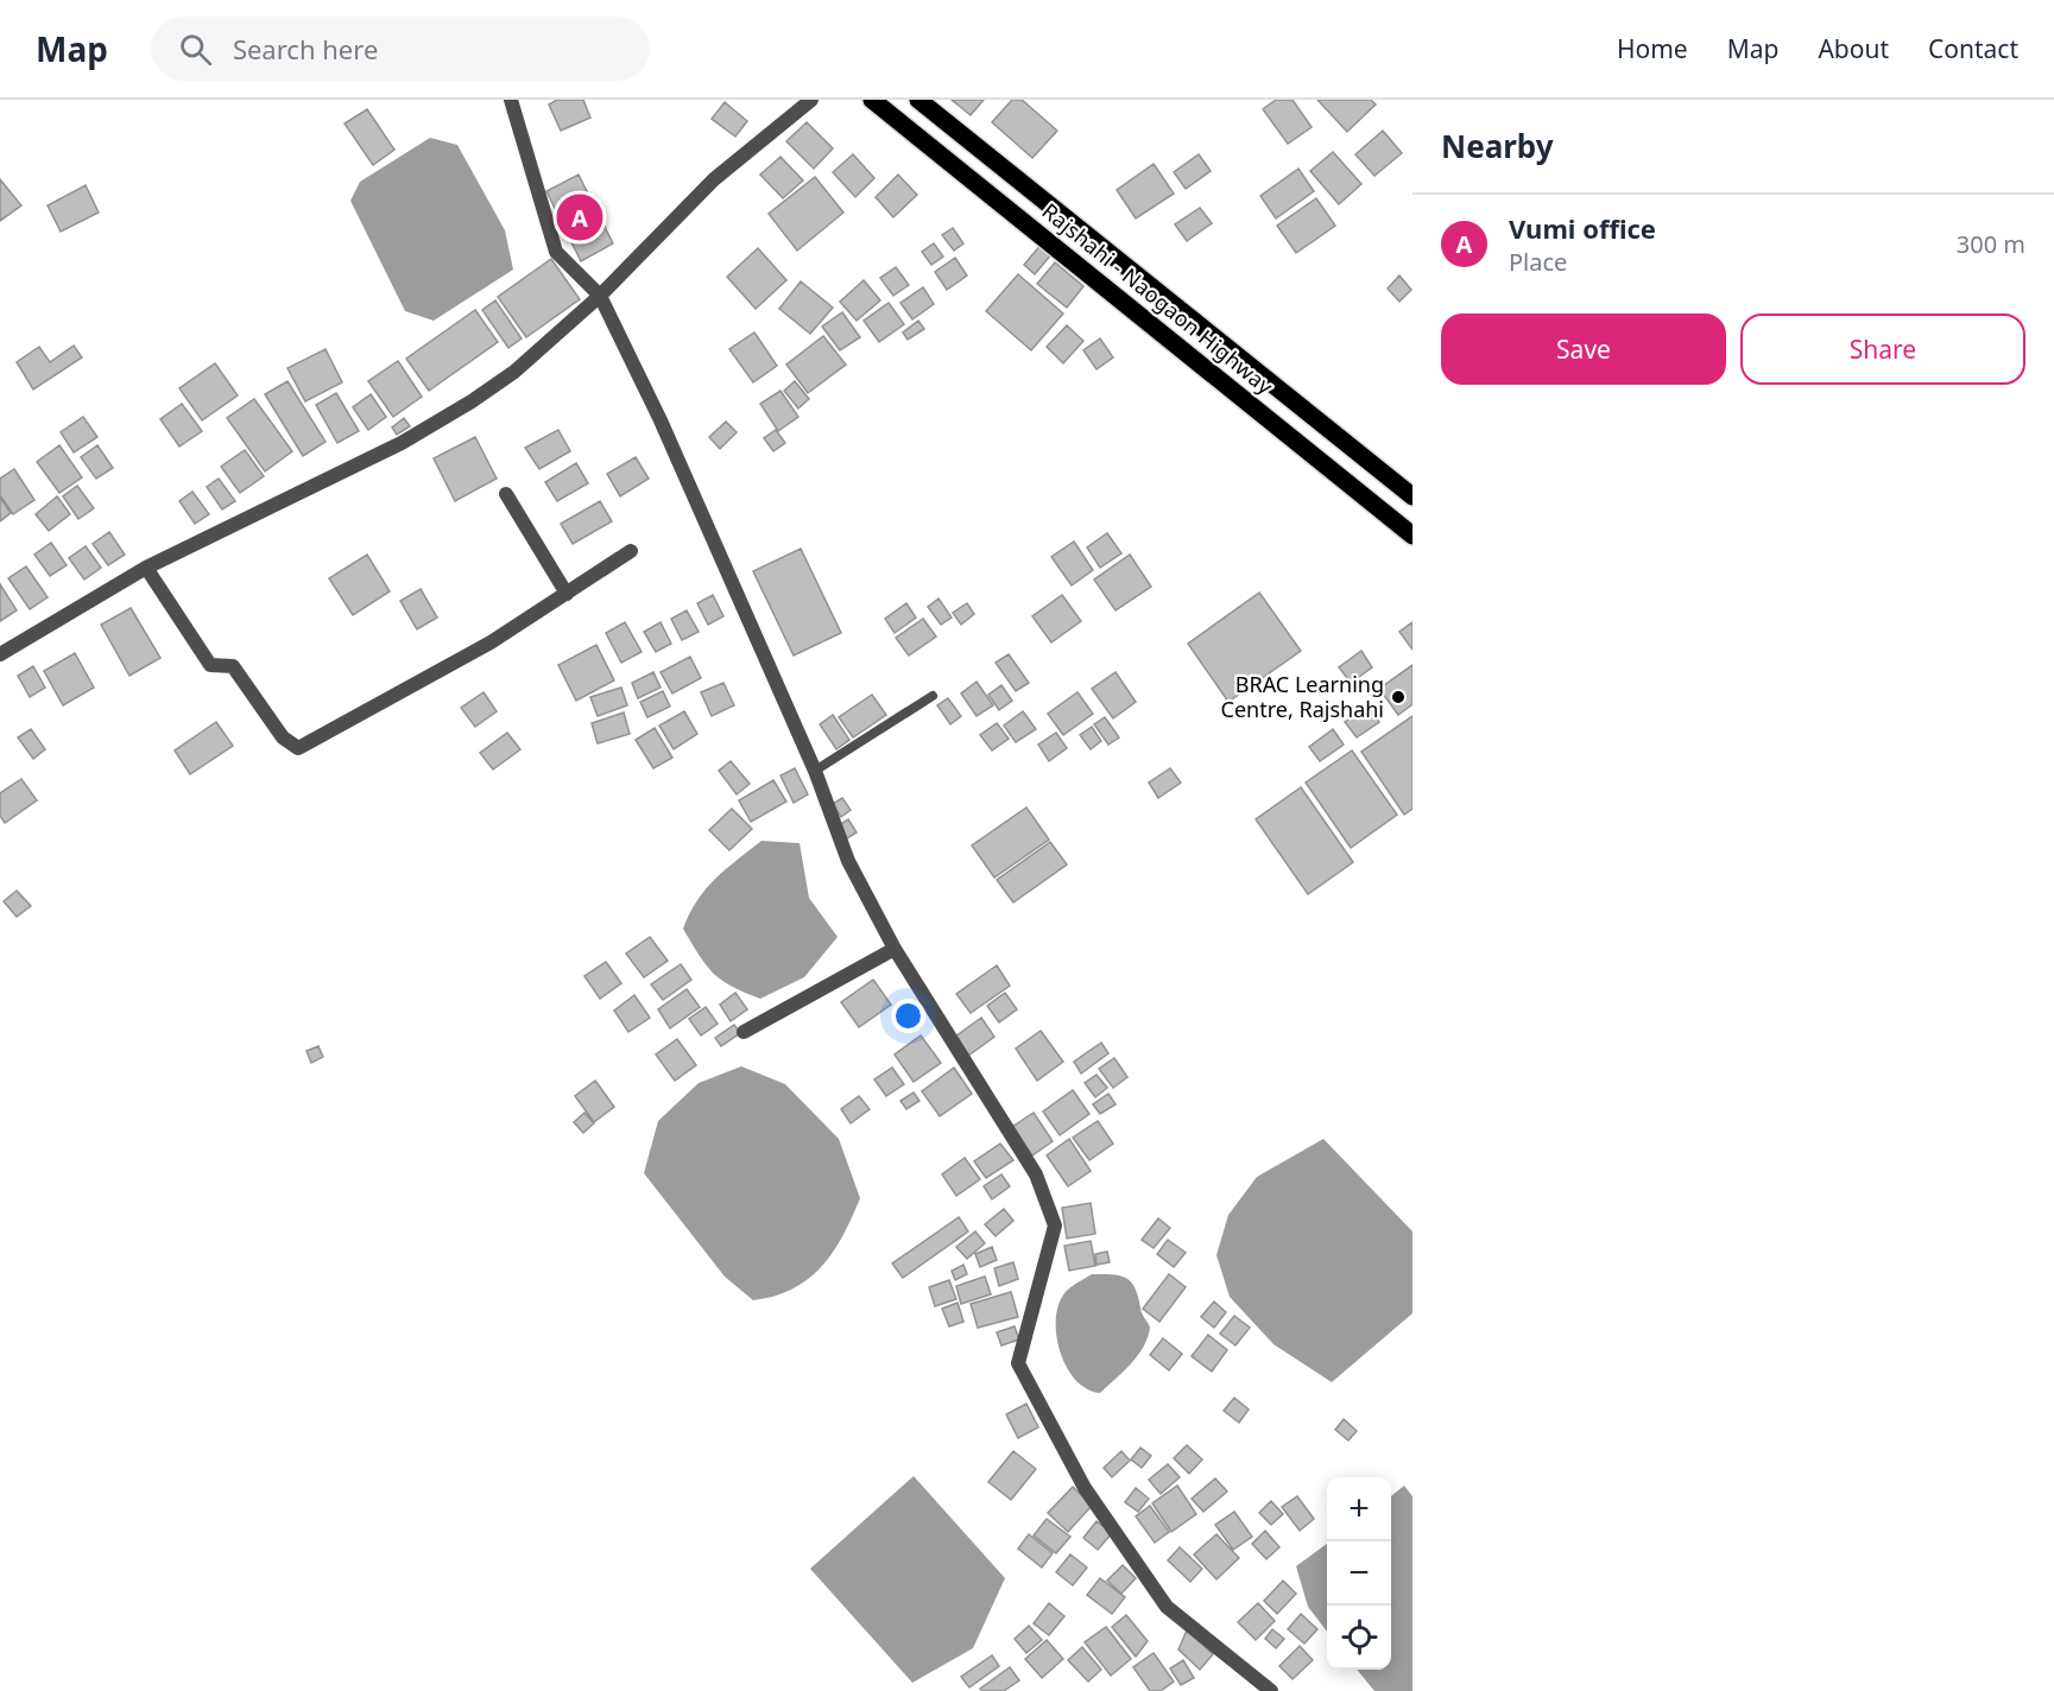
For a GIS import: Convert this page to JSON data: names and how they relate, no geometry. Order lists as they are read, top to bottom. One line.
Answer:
{"streets":{"main road":["Rajshahi - Naogaon Highway"]},"places":["BRAC Learning Centre, Rajshahi"],"page":{"header":"Map","search":"Search here","nav":["Home","Map","About","Contact"],"heading":"Nearby","pins":"A","list":[{"mark":"A","name":"Vumi office","note":"Place","value":"300 m"}],"buttons":["Save","Share"],"map_buttons":["+","−"]}}
